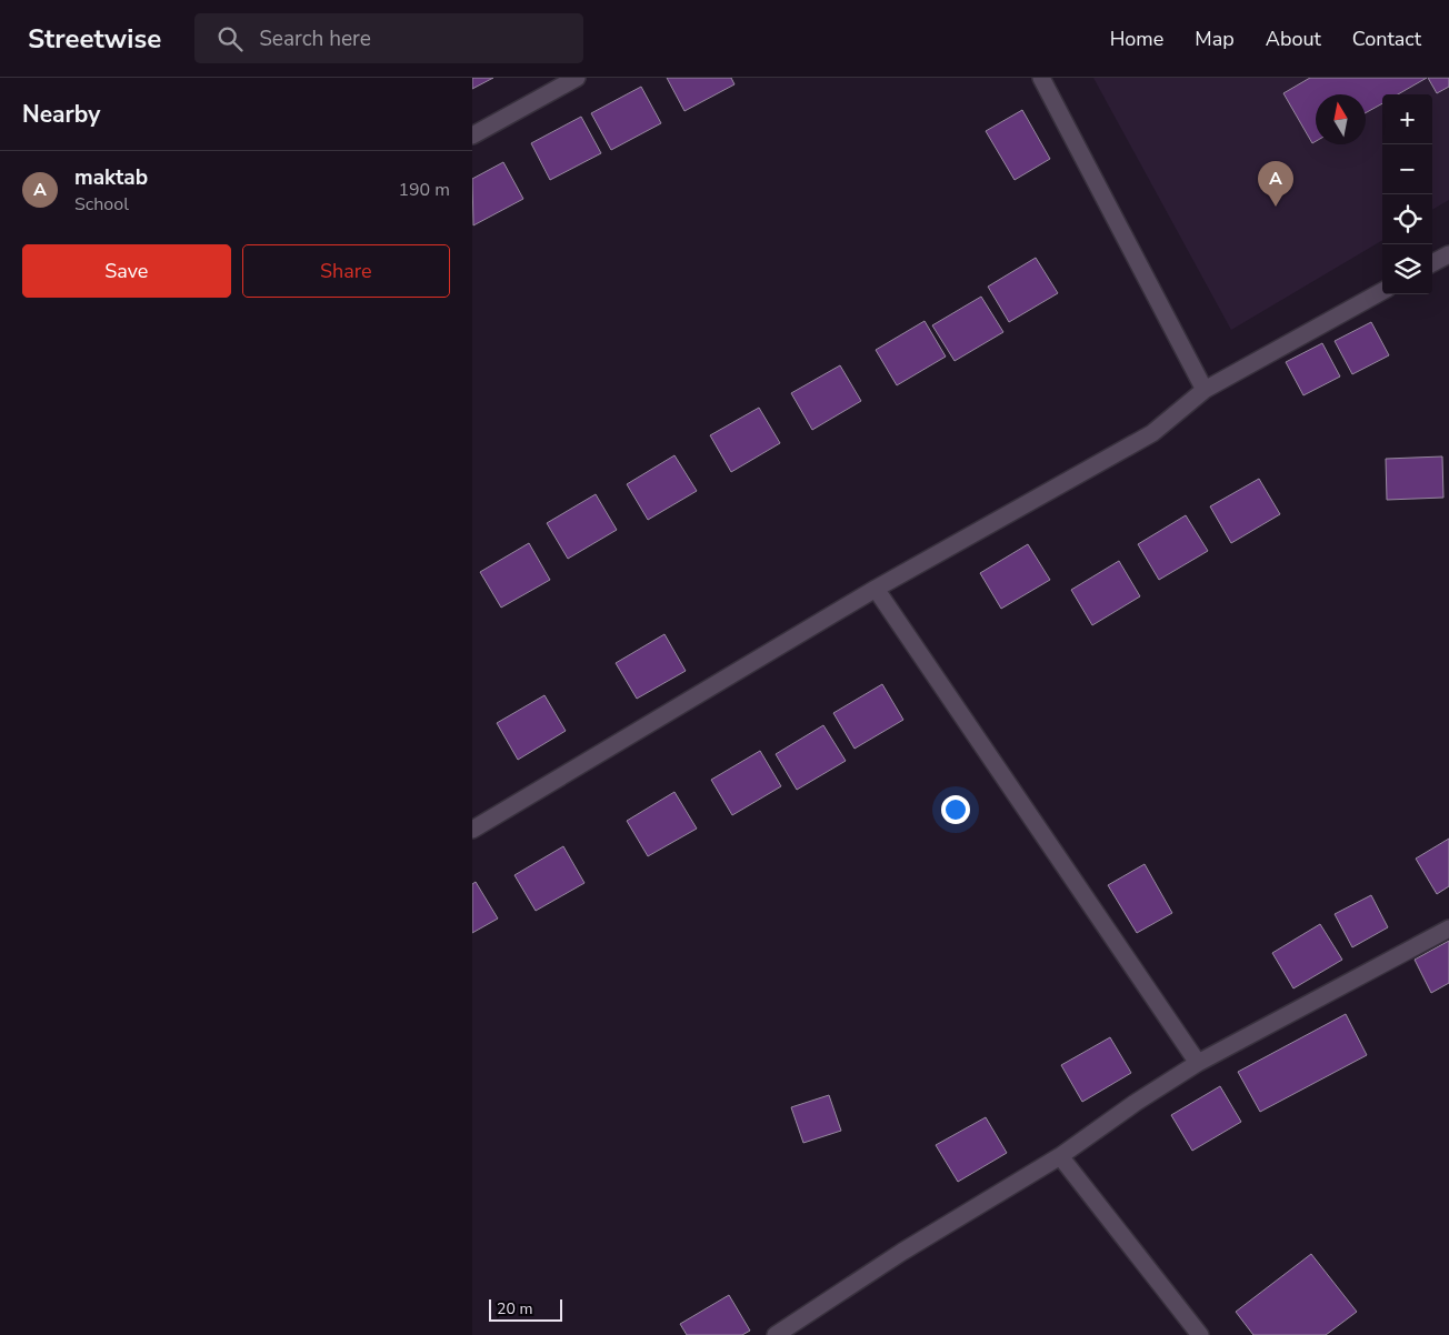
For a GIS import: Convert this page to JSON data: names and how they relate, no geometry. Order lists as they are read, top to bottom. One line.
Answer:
{"scale_bar":"20 m","north":"top","page":{"header":"Streetwise","search":"Search here","nav":["Home","Map","About","Contact"],"heading":"Nearby","map_buttons":["+","−"],"list":[{"mark":"A","name":"maktab","note":"School","value":"190 m"}],"pins":"A","buttons":["Save","Share"],"scale":"20 m"}}
